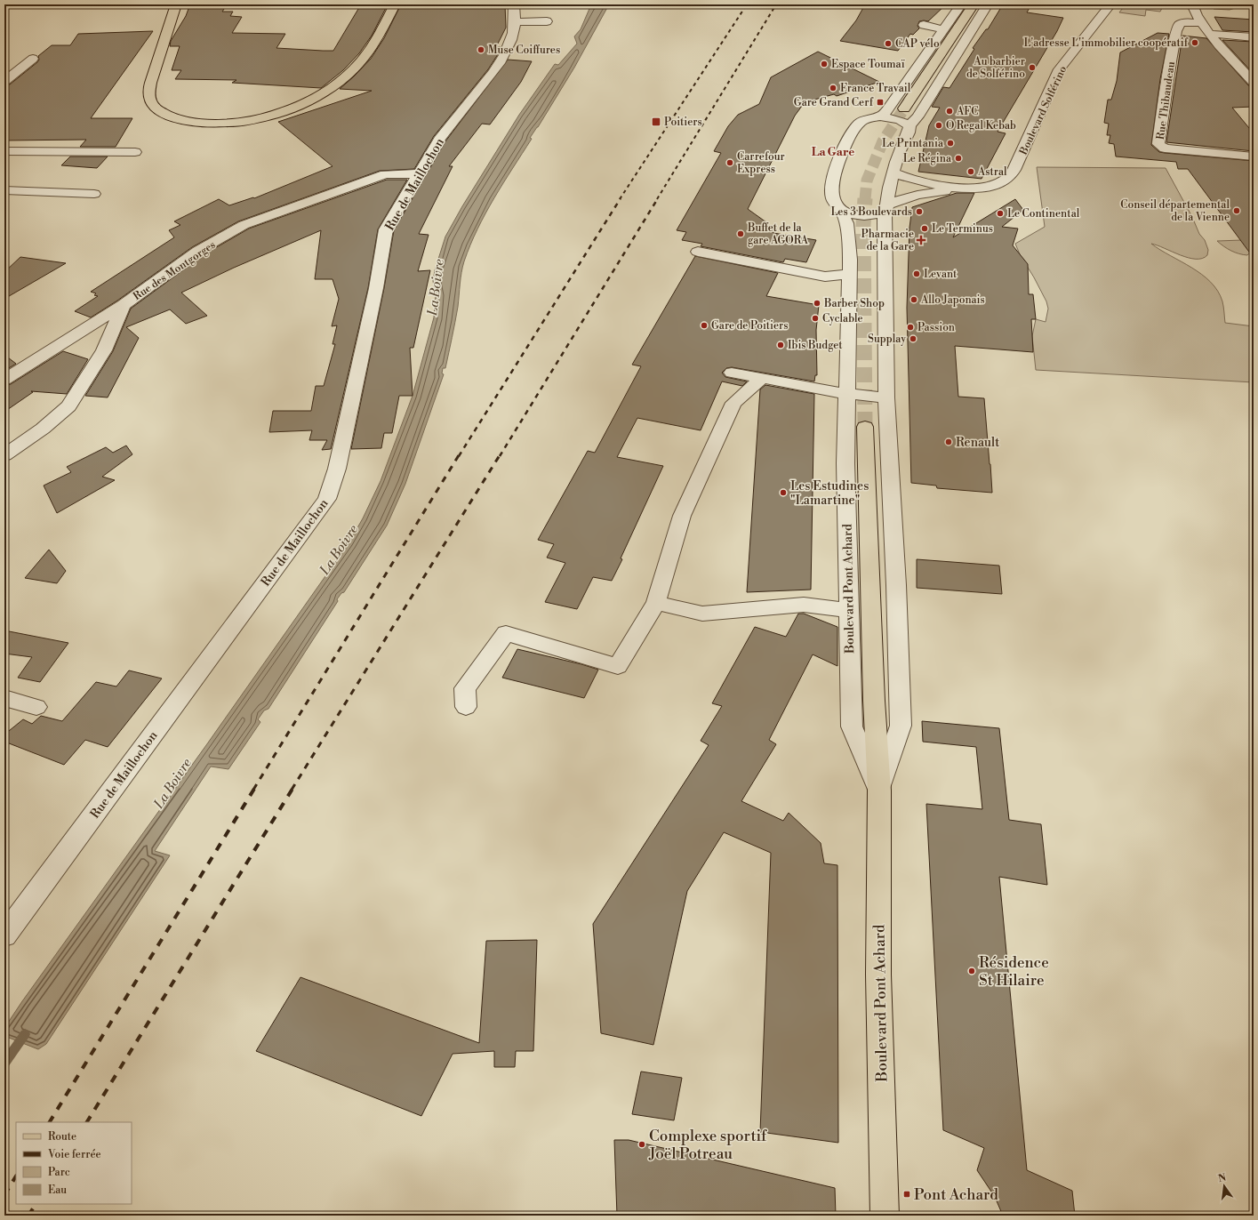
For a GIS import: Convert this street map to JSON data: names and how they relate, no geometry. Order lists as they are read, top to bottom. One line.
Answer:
{"streets":{"main road":["Boulevard Pont Achard"],"street":["Rue Thibaudeau","Boulevard Solférino","Rue de Maillochon","Rue des Montgorges"]},"crossings":[["Boulevard Solférino","Boulevard Pont Achard"],["Rue de Maillochon","Rue des Montgorges"]],"districts":["La Gare"],"water":["La Boivre"],"places":{"other":["L'adresse L'immobilier coopératif","CAP vélo","Muse Coiffures","Espace Toumaï","Au barbier de Solférino","France Travail","AFC","O Regal Kebab","Le Printania","Le Régina","Carrefour Express","Astral","Conseil départemental de la Vienne","Les 3 Boulevards","Le Continental","Le Terminus","Buffet de la gare AGORA","Levant","Allo Japonais","Barber Shop","Cyclable","Gare de Poitiers","Passion","Supplay","Ibis Budget","Renault","Les Estudines \"Lamartine\"","Résidence St Hilaire","Complexe sportif Joël Potreau"],"transit":["Gare Grand Cerf","Poitiers","Pont Achard"],"health":["Pharmacie de la Gare"]},"legend":["Route","Voie ferrée","Parc","Eau"],"north":"top"}
